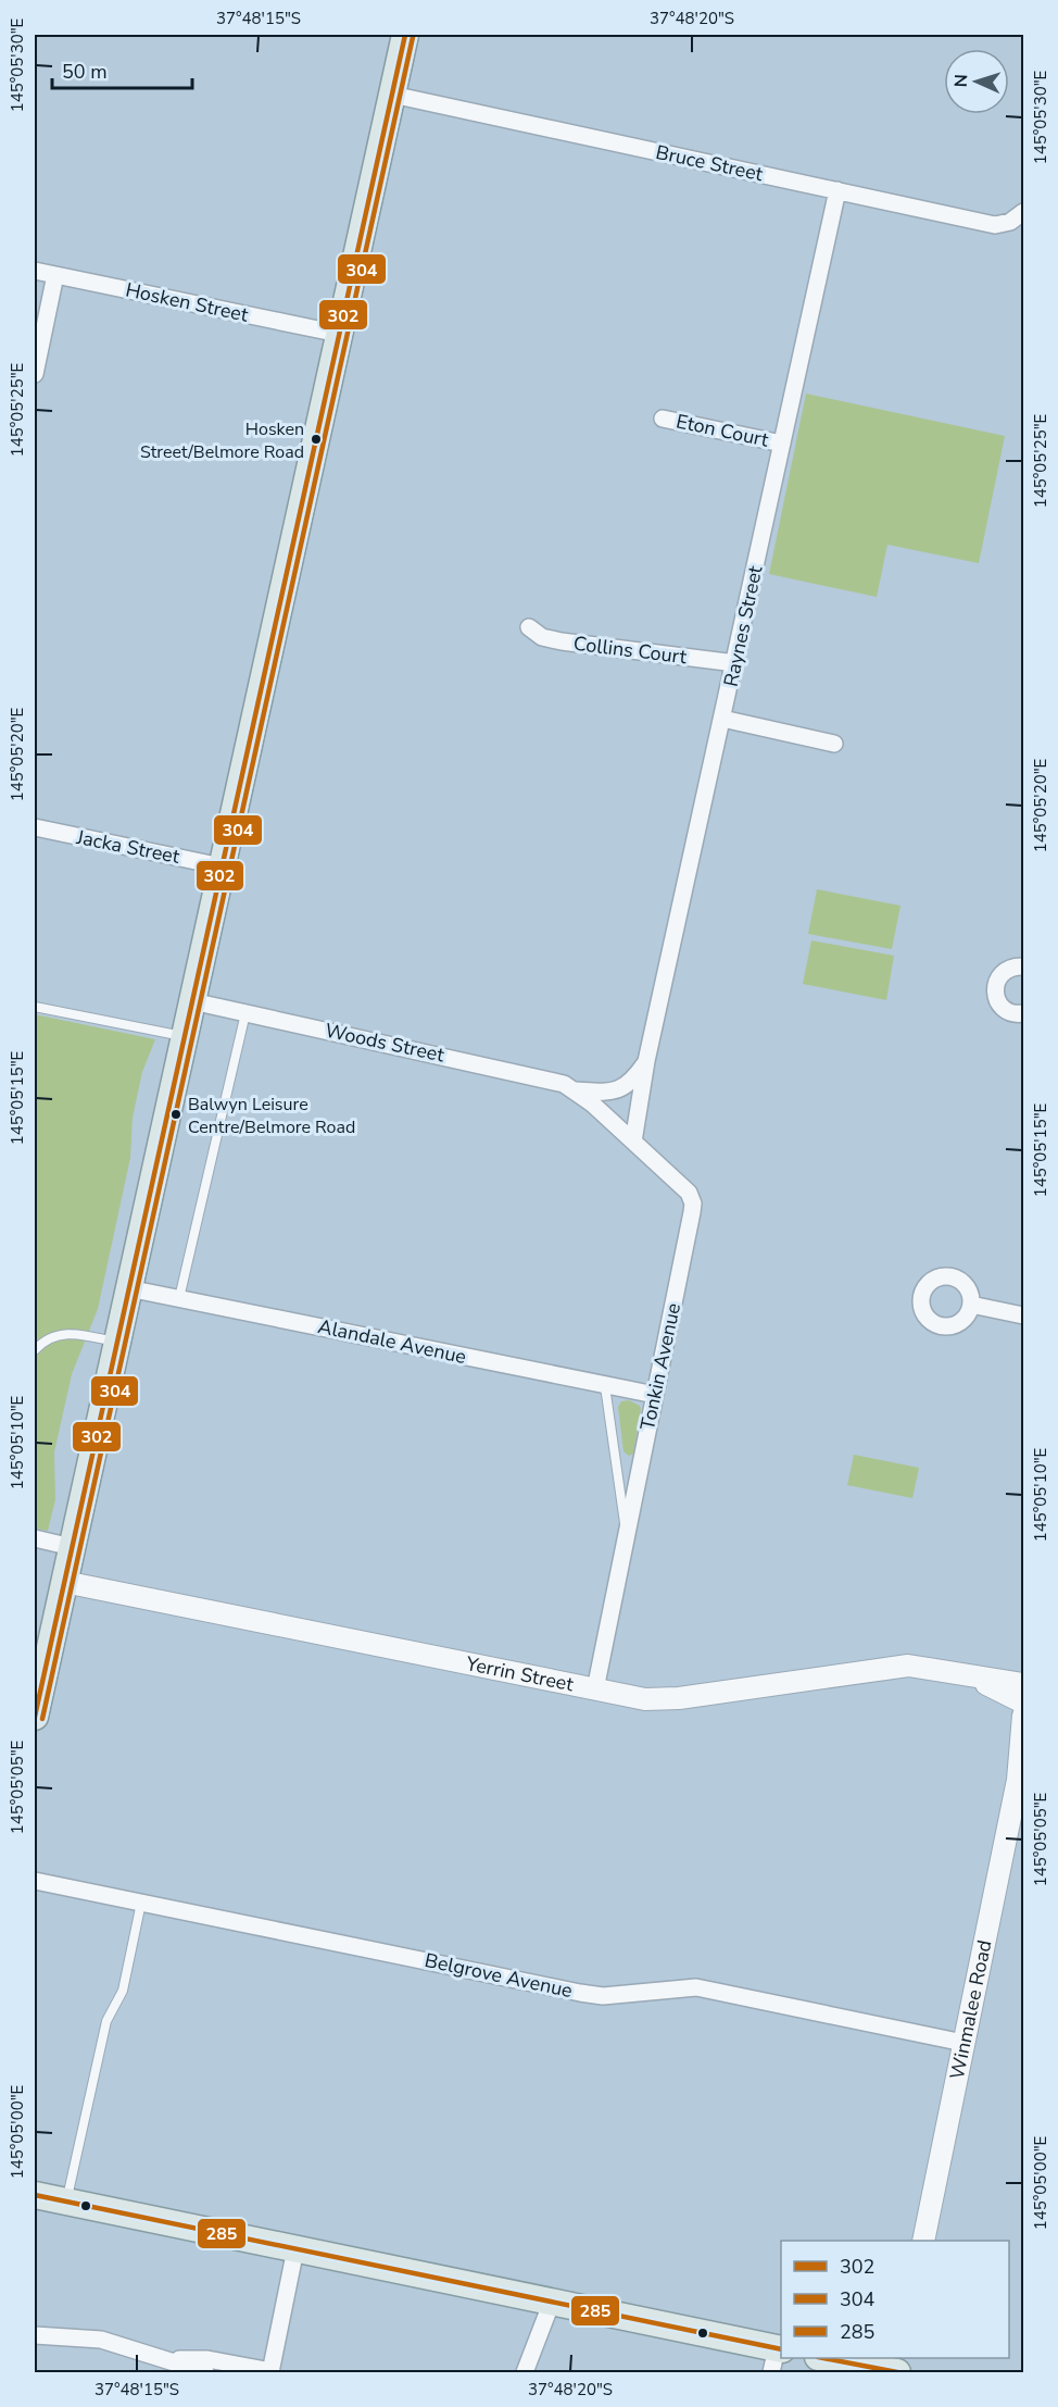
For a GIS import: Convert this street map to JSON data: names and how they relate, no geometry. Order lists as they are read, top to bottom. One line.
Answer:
{"streets":{"street":["Bruce Street","Hosken Street","Eton Court","Raynes Street","Collins Court","Jacka Street","Woods Street","Alandale Avenue","Tonkin Avenue","Yerrin Street","Belgrove Avenue","Winmalee Road"]},"crossings":[["Bruce Street","Raynes Street"],["Eton Court","Raynes Street"],["Raynes Street","Collins Court"],["Raynes Street","Woods Street"],["Raynes Street","Tonkin Avenue"],["Woods Street","Tonkin Avenue"],["Alandale Avenue","Tonkin Avenue"],["Tonkin Avenue","Yerrin Street"],["Yerrin Street","Winmalee Road"],["Belgrove Avenue","Winmalee Road"]],"places":["Hosken Street/Belmore Road","Balwyn Leisure Centre/Belmore Road"],"lines":["transit line 302","transit line 304","transit line 285"],"legend":["302","304","285"],"scale_bar":"50 m","north":"left","coordinates":["37°48'15\"S","37°48'20\"S","145°05'30\"E","145°05'25\"E","145°05'20\"E","145°05'15\"E","145°05'10\"E","145°05'05\"E","145°05'00\"E"]}
